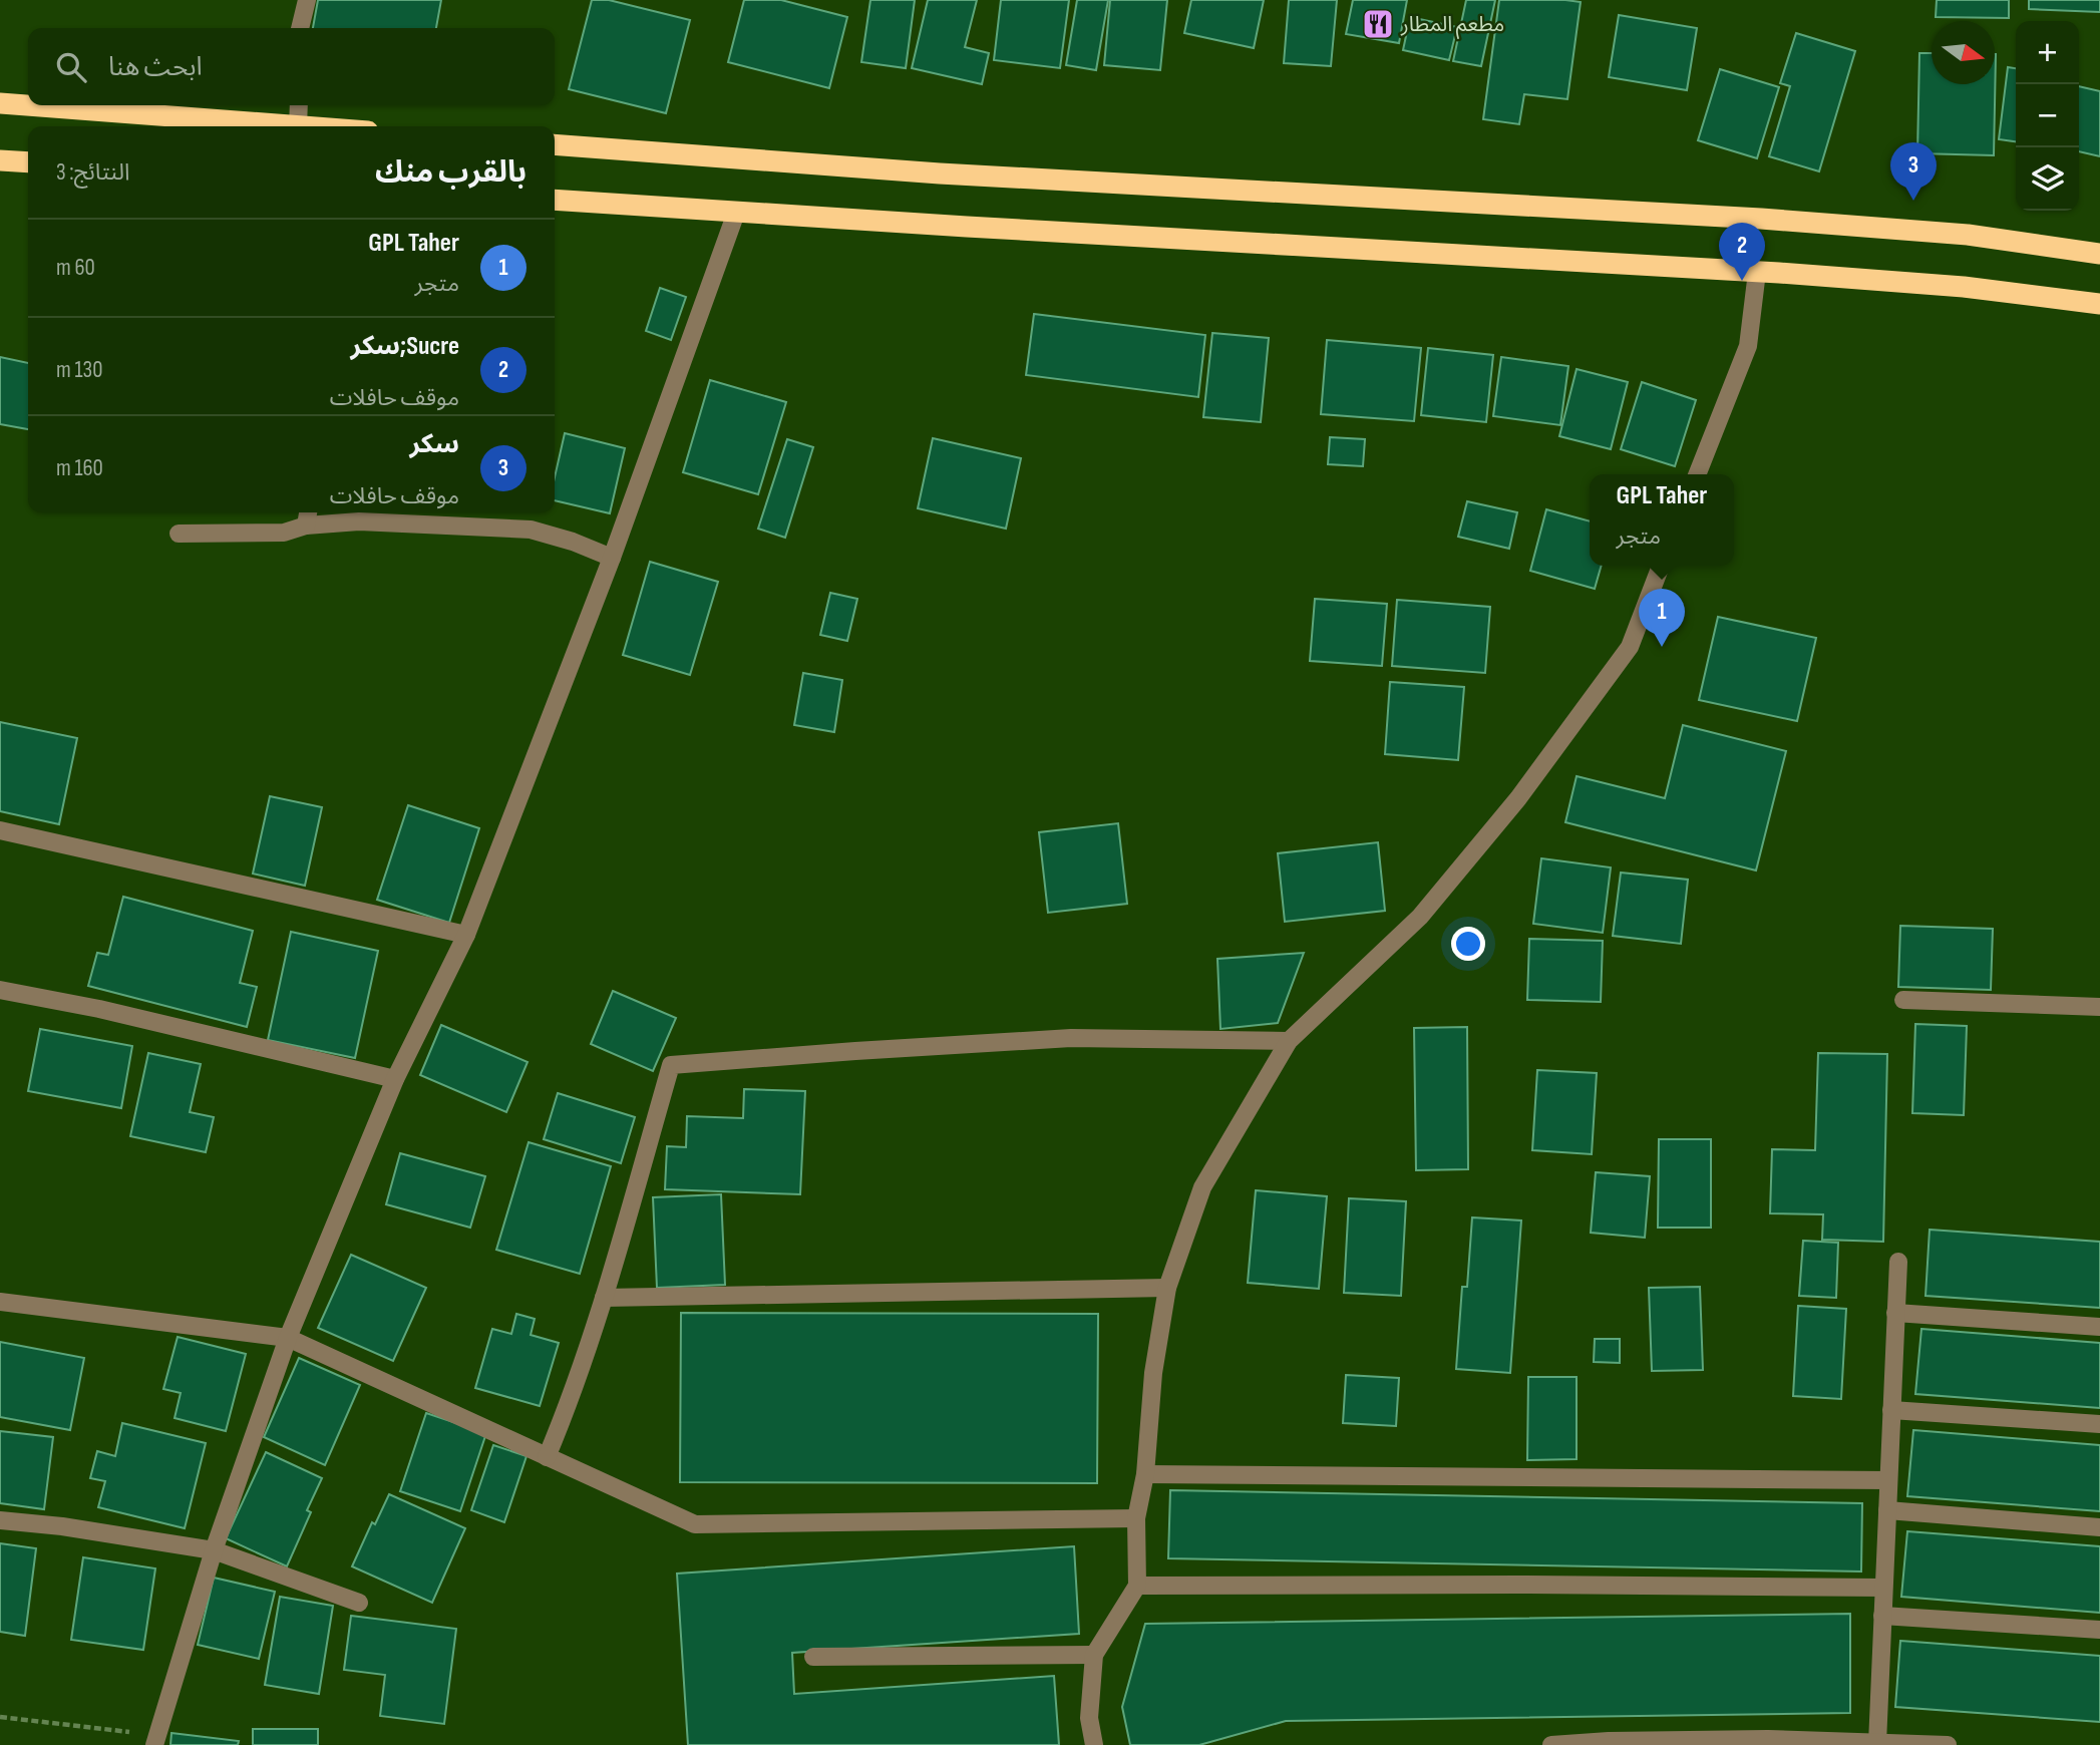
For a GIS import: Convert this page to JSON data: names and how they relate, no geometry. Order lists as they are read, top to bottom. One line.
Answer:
{"places":{"restaurant":["مطعم المطار"]},"north":"right","page":{"map_buttons":["+","−"],"search":"ابحث هنا","heading":["بالقرب منك","النتائج: 3"],"pins":["3","2","1"],"list":[{"mark":"1","name":"GPL Taher","note":"متجر","value":"60 m"},{"mark":"2","name":"Sucre;سكر","note":"موقف حافلات","value":"130 m"},{"mark":"3","name":"سكر","note":"موقف حافلات","value":"160 m"}],"popup":["GPL Taher","متجر"]}}
